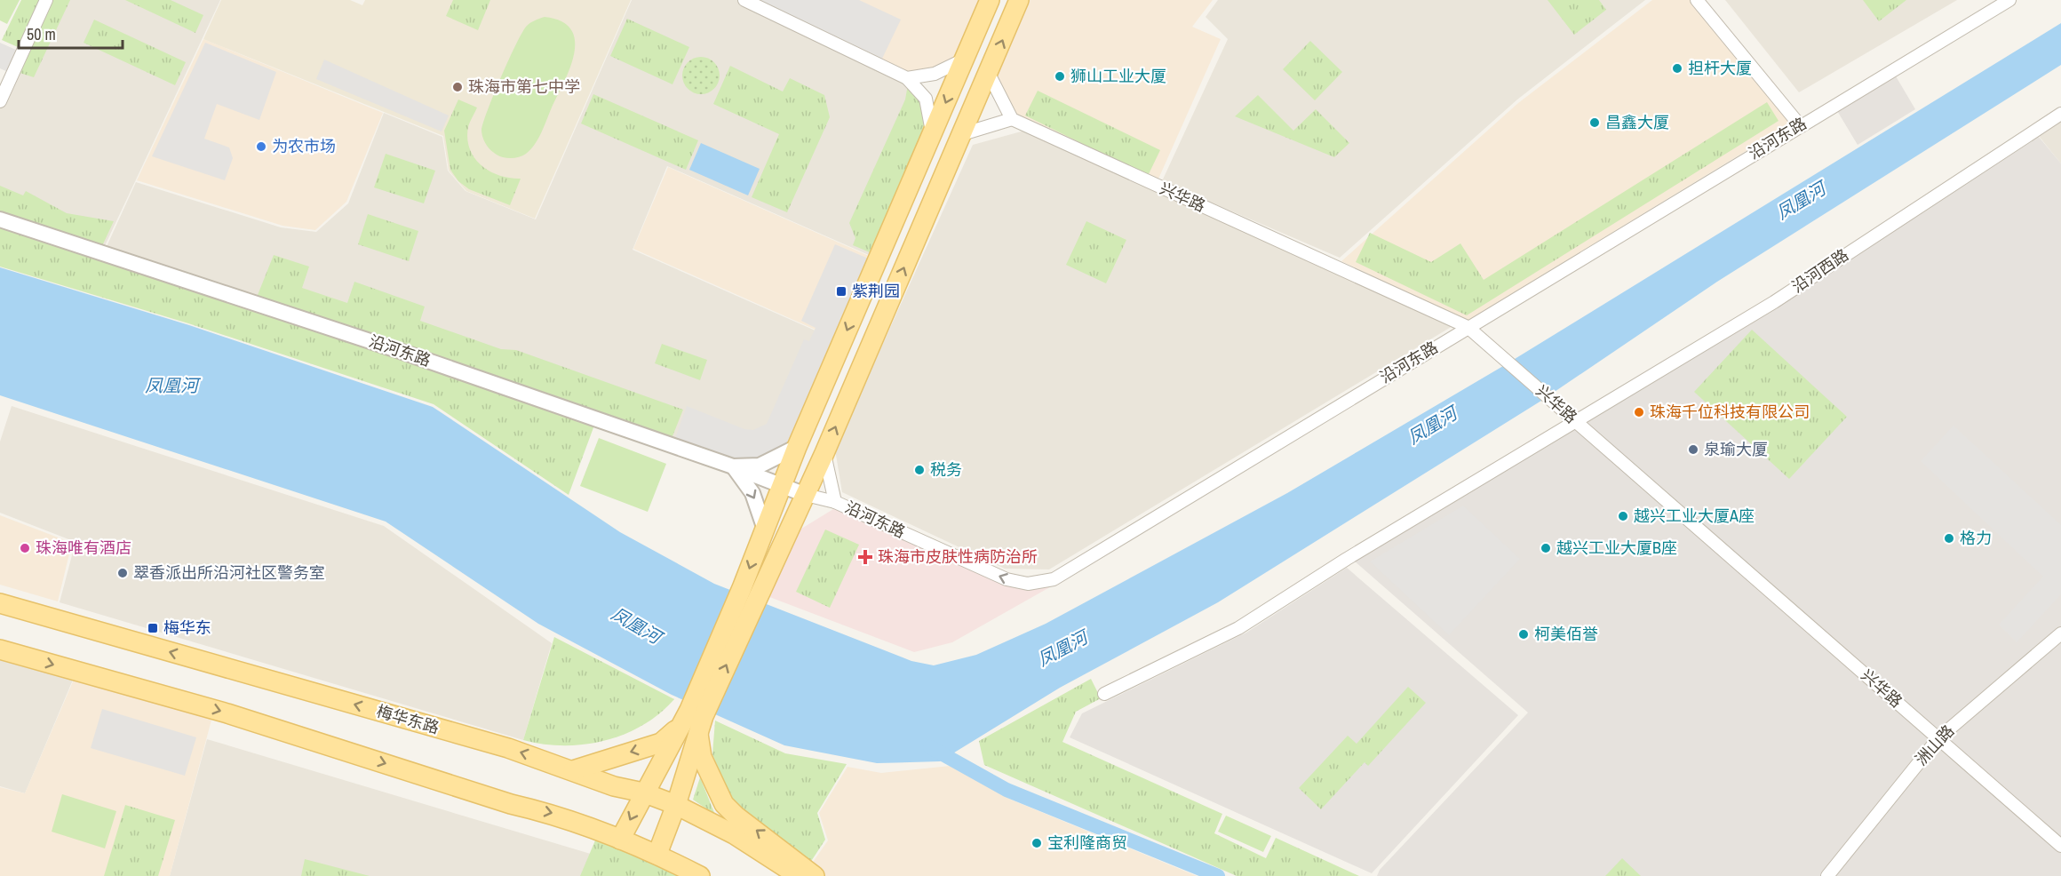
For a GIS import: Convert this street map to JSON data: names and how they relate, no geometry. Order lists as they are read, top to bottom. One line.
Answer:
{"streets":{"main road":["梅华东路"],"street":["沿河东路","兴华路","沿河西路","洲山路"]},"crossings":[["沿河东路","兴华路"],["兴华路","沿河西路"],["兴华路","洲山路"]],"water":["凤凰河"],"places":{"other":["担杆大厦","狮山工业大厦","珠海市第七中学","昌鑫大厦","为农市场","珠海千位科技有限公司","泉瑜大厦","税务","越兴工业大厦A座","格力","珠海唯有酒店","越兴工业大厦B座","翠香派出所沿河社区警务室","柯美佰誉","宝利隆商贸"],"transit":["紫荆园","梅华东"],"health":["珠海市皮肤性病防治所"]},"scale_bar":"50 m"}
